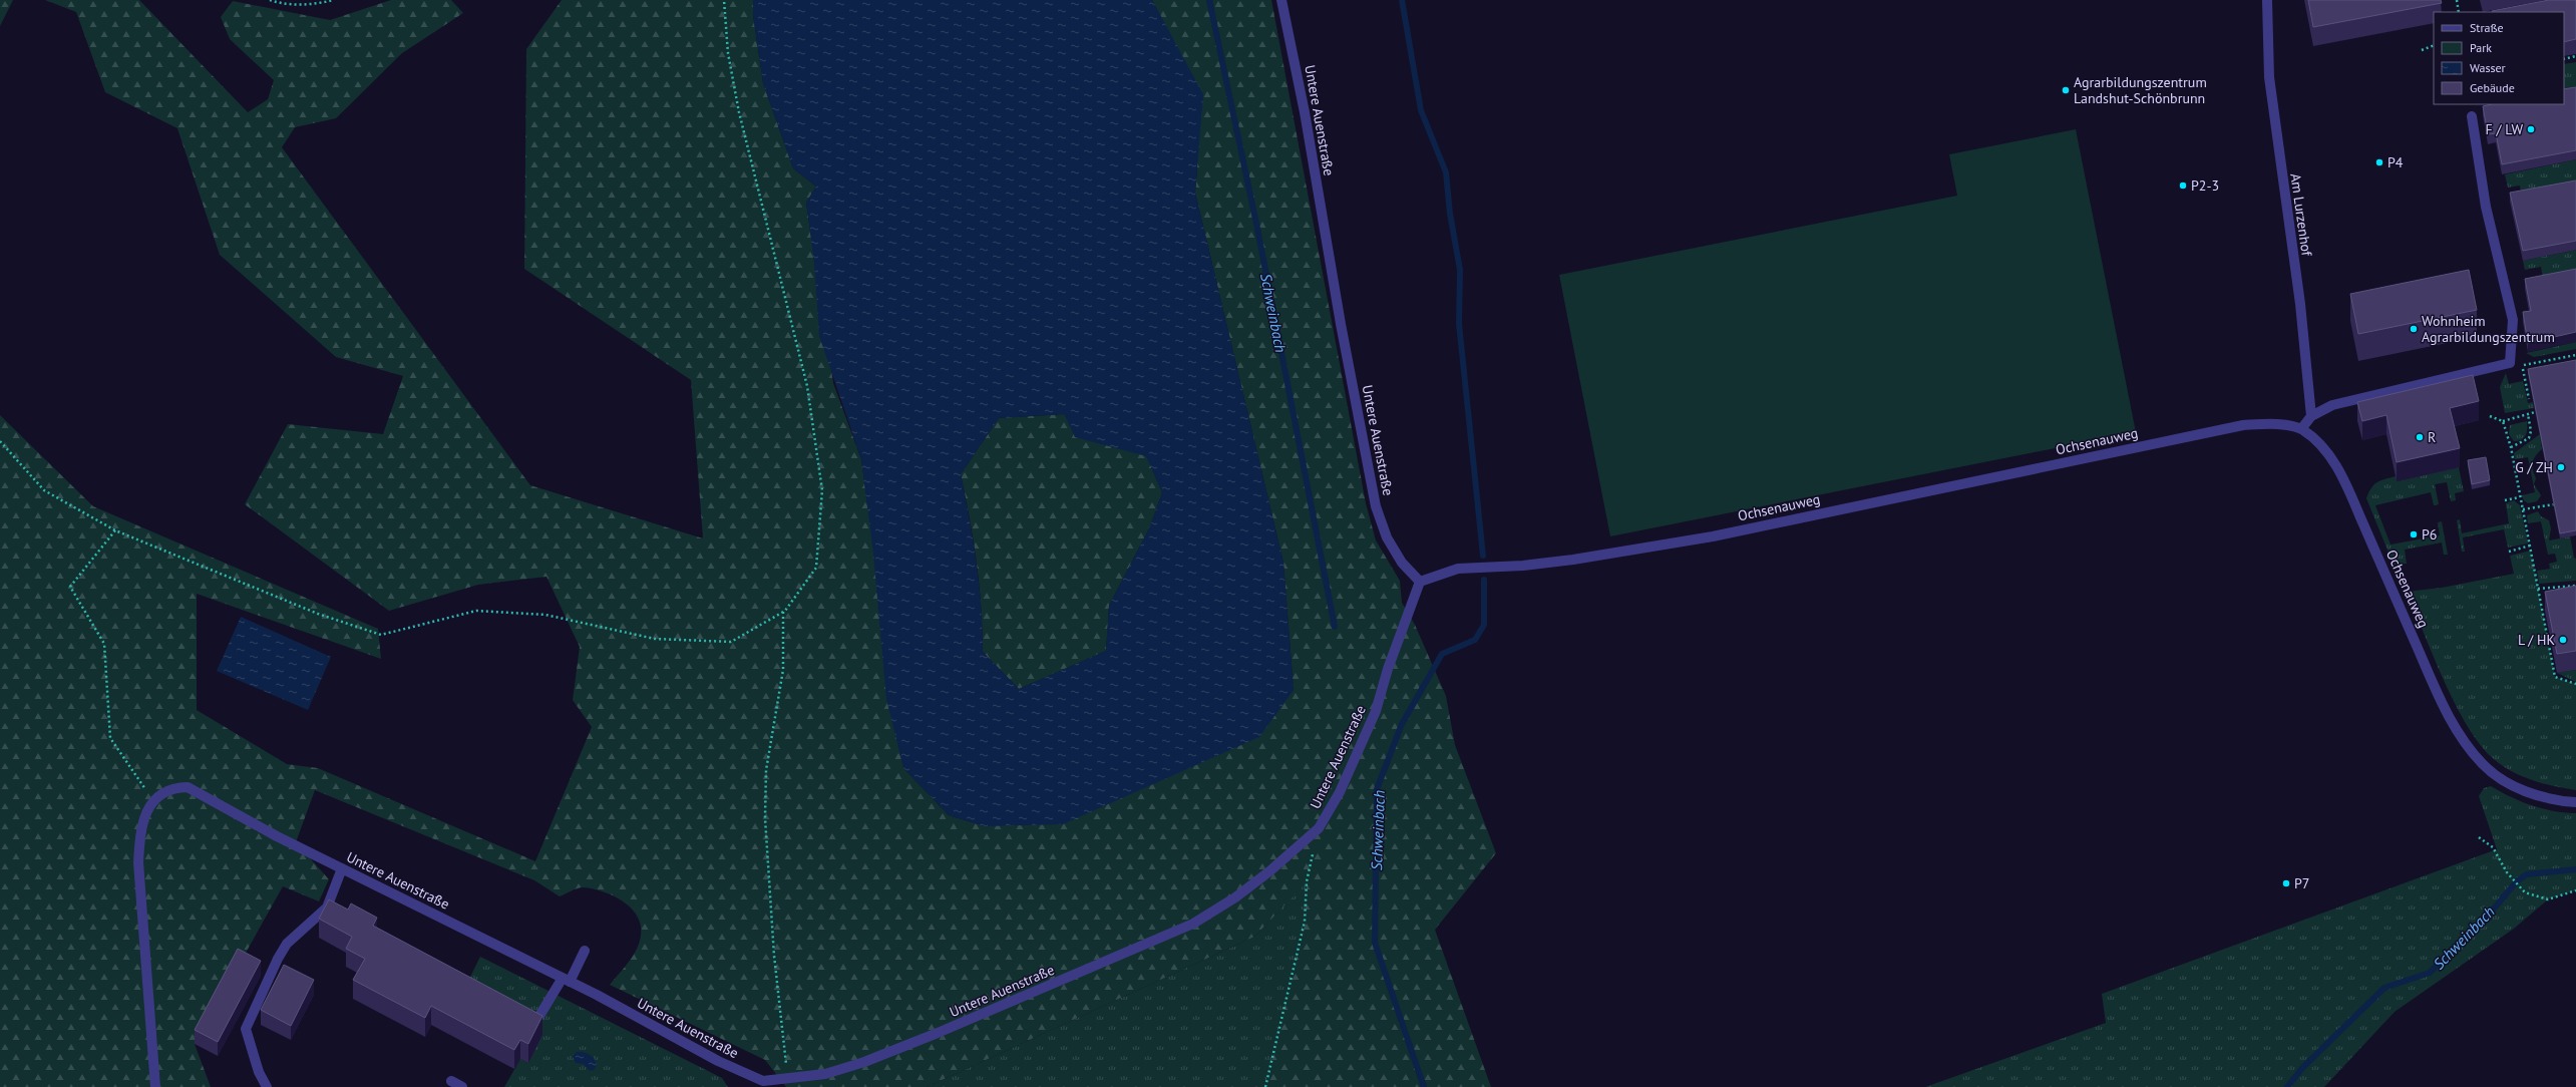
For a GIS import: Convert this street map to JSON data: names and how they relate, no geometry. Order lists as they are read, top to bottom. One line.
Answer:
{"streets":{"street":["Untere Auenstraße","Am Lurzenhof","Ochsenauweg"]},"crossings":[["Untere Auenstraße","Ochsenauweg"]],"water":["Schweinbach"],"places":["Agrarbildungszentrum Landshut-Schönbrunn","F / LW","P4","P2-3","Wohnheim Agrarbildungszentrum","R","G / ZH","P6","L / HK","P7"],"legend":["Straße","Park","Wasser","Gebäude"]}
